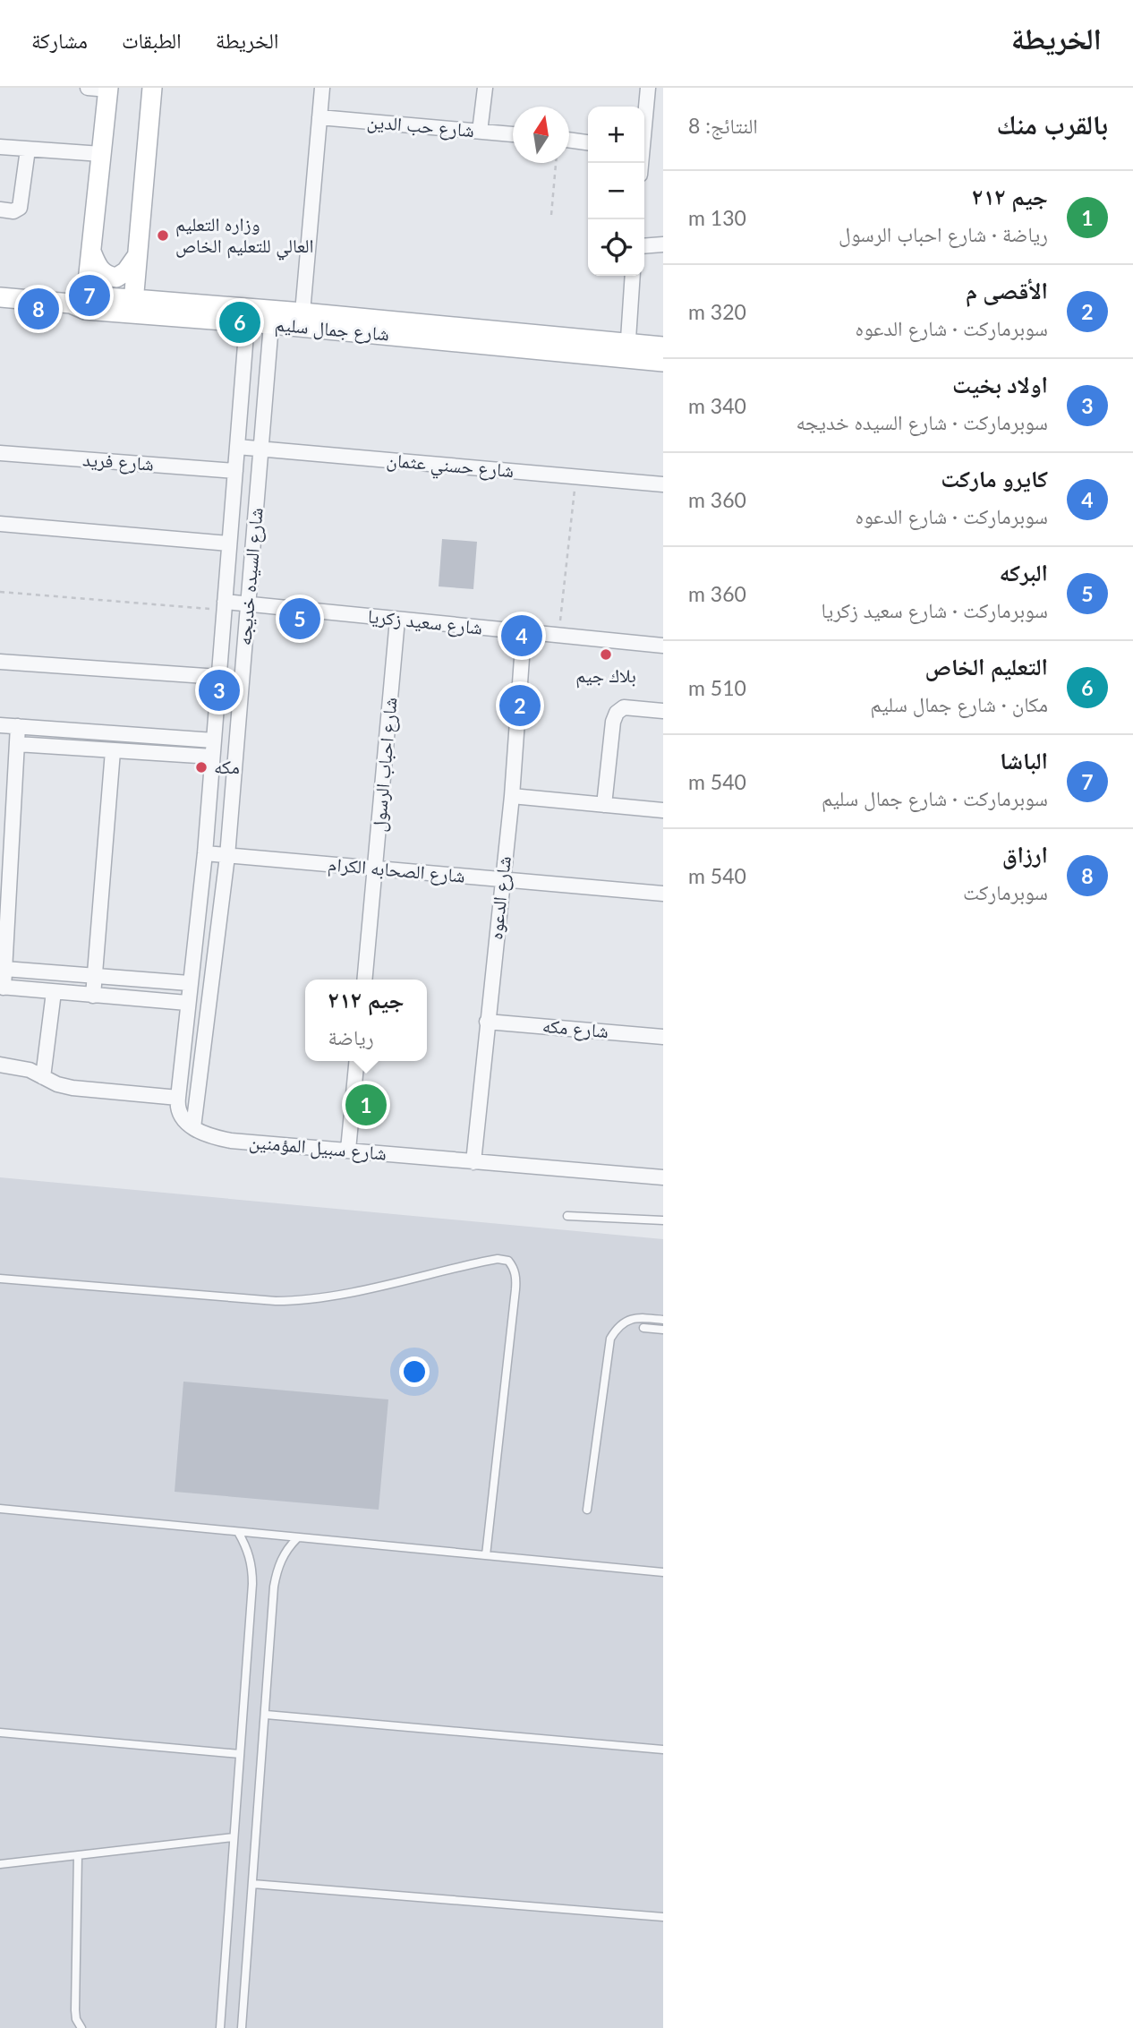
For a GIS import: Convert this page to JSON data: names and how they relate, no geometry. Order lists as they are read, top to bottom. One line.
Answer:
{"streets":{"main road":["شارع جمال سليم"],"street":["شارع حب الدين","شارع فريد","شارع حسني عثمان","شارع السيده خديجه","شارع سعيد زكريا","شارع احباب الرسول","شارع الصحابه الكرام","شارع الدعوه","شارع مكه","شارع سبيل المؤمنين"]},"crossings":[["شارع جمال سليم","شارع السيده خديجه"],["شارع فريد","شارع السيده خديجه"],["شارع حسني عثمان","شارع السيده خديجه"],["شارع السيده خديجه","شارع سعيد زكريا"],["شارع السيده خديجه","شارع الصحابه الكرام"],["شارع السيده خديجه","شارع سبيل المؤمنين"],["شارع سعيد زكريا","شارع احباب الرسول"],["شارع سعيد زكريا","شارع الدعوه"],["شارع احباب الرسول","شارع الصحابه الكرام"],["شارع الصحابه الكرام","شارع الدعوه"],["شارع الدعوه","شارع مكه"],["شارع الدعوه","شارع سبيل المؤمنين"]],"places":["وزاره التعليم العالي للتعليم الخاص","بلاك جيم","مكه"],"north":"top","page":{"header":"الخريطة","nav":["الخريطة","الطبقات","مشاركة"],"heading":["بالقرب منك","النتائج: 8"],"map_buttons":["+","−"],"list":[{"mark":"1","name":"جيم ٢١٢","note":"رياضة · شارع احباب الرسول","value":"130 m"},{"mark":"2","name":"الأقصى م","note":"سوبرماركت · شارع الدعوه","value":"320 m"},{"mark":"3","name":"اولاد بخيت","note":"سوبرماركت · شارع السيده خديجه","value":"340 m"},{"mark":"4","name":"كايرو ماركت","note":"سوبرماركت · شارع الدعوه","value":"360 m"},{"mark":"5","name":"البركه","note":"سوبرماركت · شارع سعيد زكريا","value":"360 m"},{"mark":"6","name":"التعليم الخاص","note":"مكان · شارع جمال سليم","value":"510 m"},{"mark":"7","name":"الباشا","note":"سوبرماركت · شارع جمال سليم","value":"540 m"},{"mark":"8","name":"ارزاق","note":"سوبرماركت","value":"540 m"}],"pins":["7","8","6","5","4","3","2","1"],"popup":["جيم ٢١٢","رياضة"]}}
